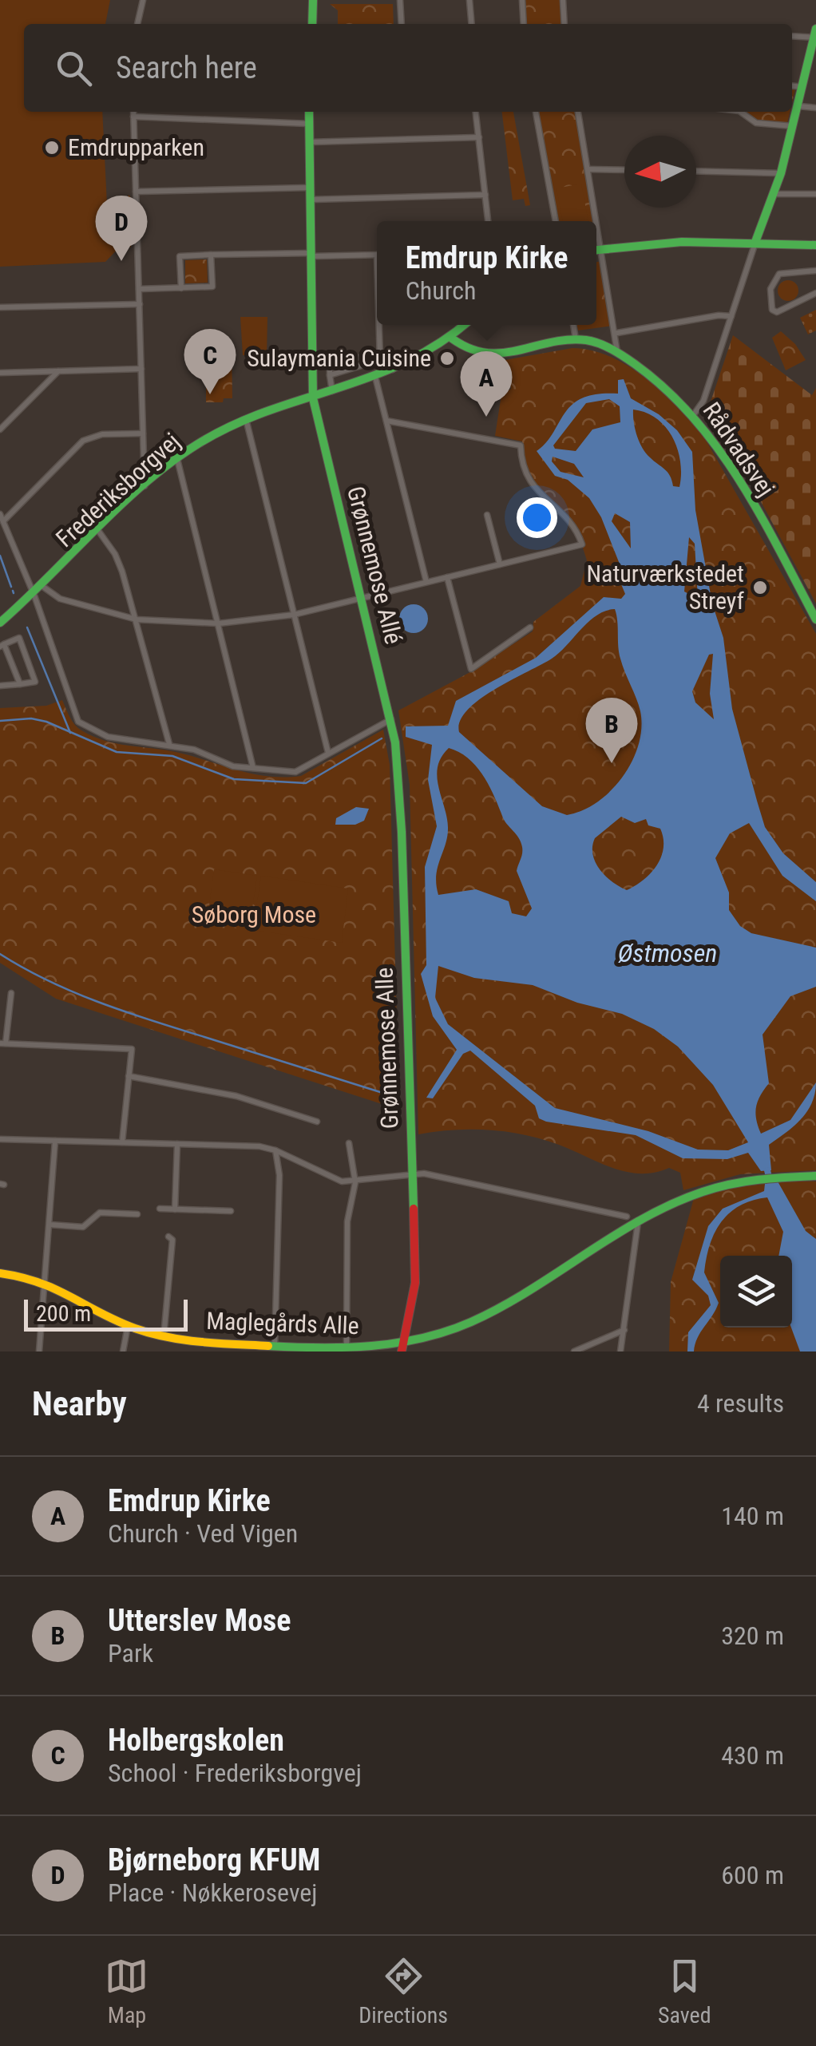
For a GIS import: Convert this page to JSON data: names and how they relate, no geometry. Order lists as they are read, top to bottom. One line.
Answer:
{"streets":{"street":["Rådvadsvej","Frederiksborgvej","Grønnemose Allé","Grønnemose Alle","Maglegårds Alle"]},"crossings":[["Rådvadsvej","Frederiksborgvej"],["Frederiksborgvej","Grønnemose Allé"],["Grønnemose Allé","Grønnemose Alle"],["Grønnemose Alle","Maglegårds Alle"]],"water":["Østmosen"],"parks":["Søborg Mose"],"places":["Emdrupparken","Sulaymania Cuisine","Naturværkstedet Streyf"],"scale_bar":"200 m","north":"left","page":{"search":"Search here","pins":["D","C","A","B"],"popup":["Emdrup Kirke","Church"],"scale":"200 m","heading":["Nearby","4 results"],"list":[{"mark":"A","name":"Emdrup Kirke","note":"Church · Ved Vigen","value":"140 m"},{"mark":"B","name":"Utterslev Mose","note":"Park","value":"320 m"},{"mark":"C","name":"Holbergskolen","note":"School · Frederiksborgvej","value":"430 m"},{"mark":"D","name":"Bjørneborg KFUM","note":"Place · Nøkkerosevej","value":"600 m"}],"nav":["Map","Directions","Saved"]}}
